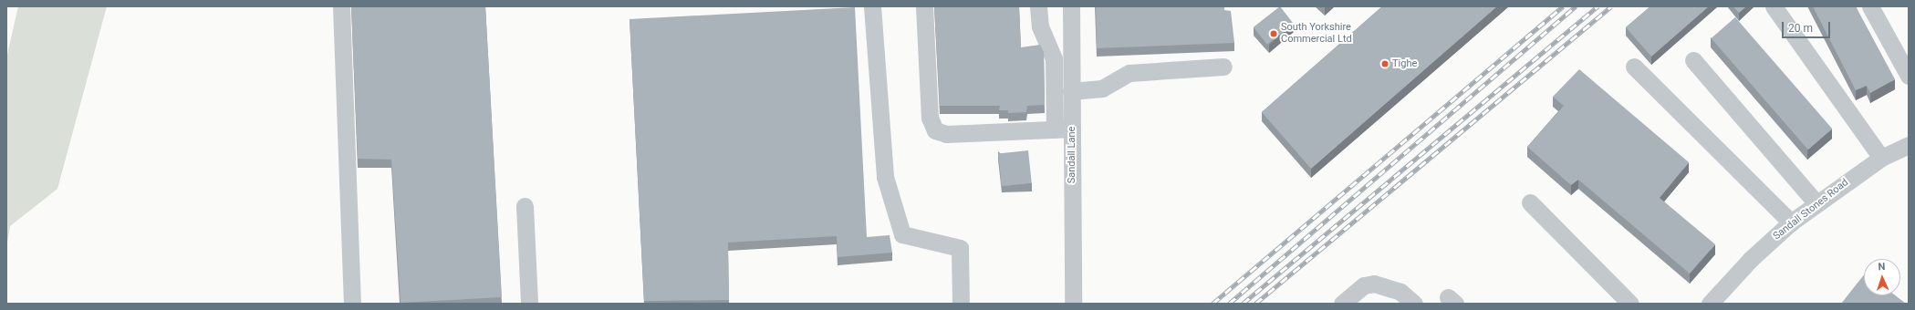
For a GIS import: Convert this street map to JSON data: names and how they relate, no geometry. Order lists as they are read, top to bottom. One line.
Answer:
{"streets":{"street":["Sandall Lane","Sandall Stones Road"]},"places":["South Yorkshire Commercial Ltd","Tighe"],"scale_bar":"20 m","north":"top"}
